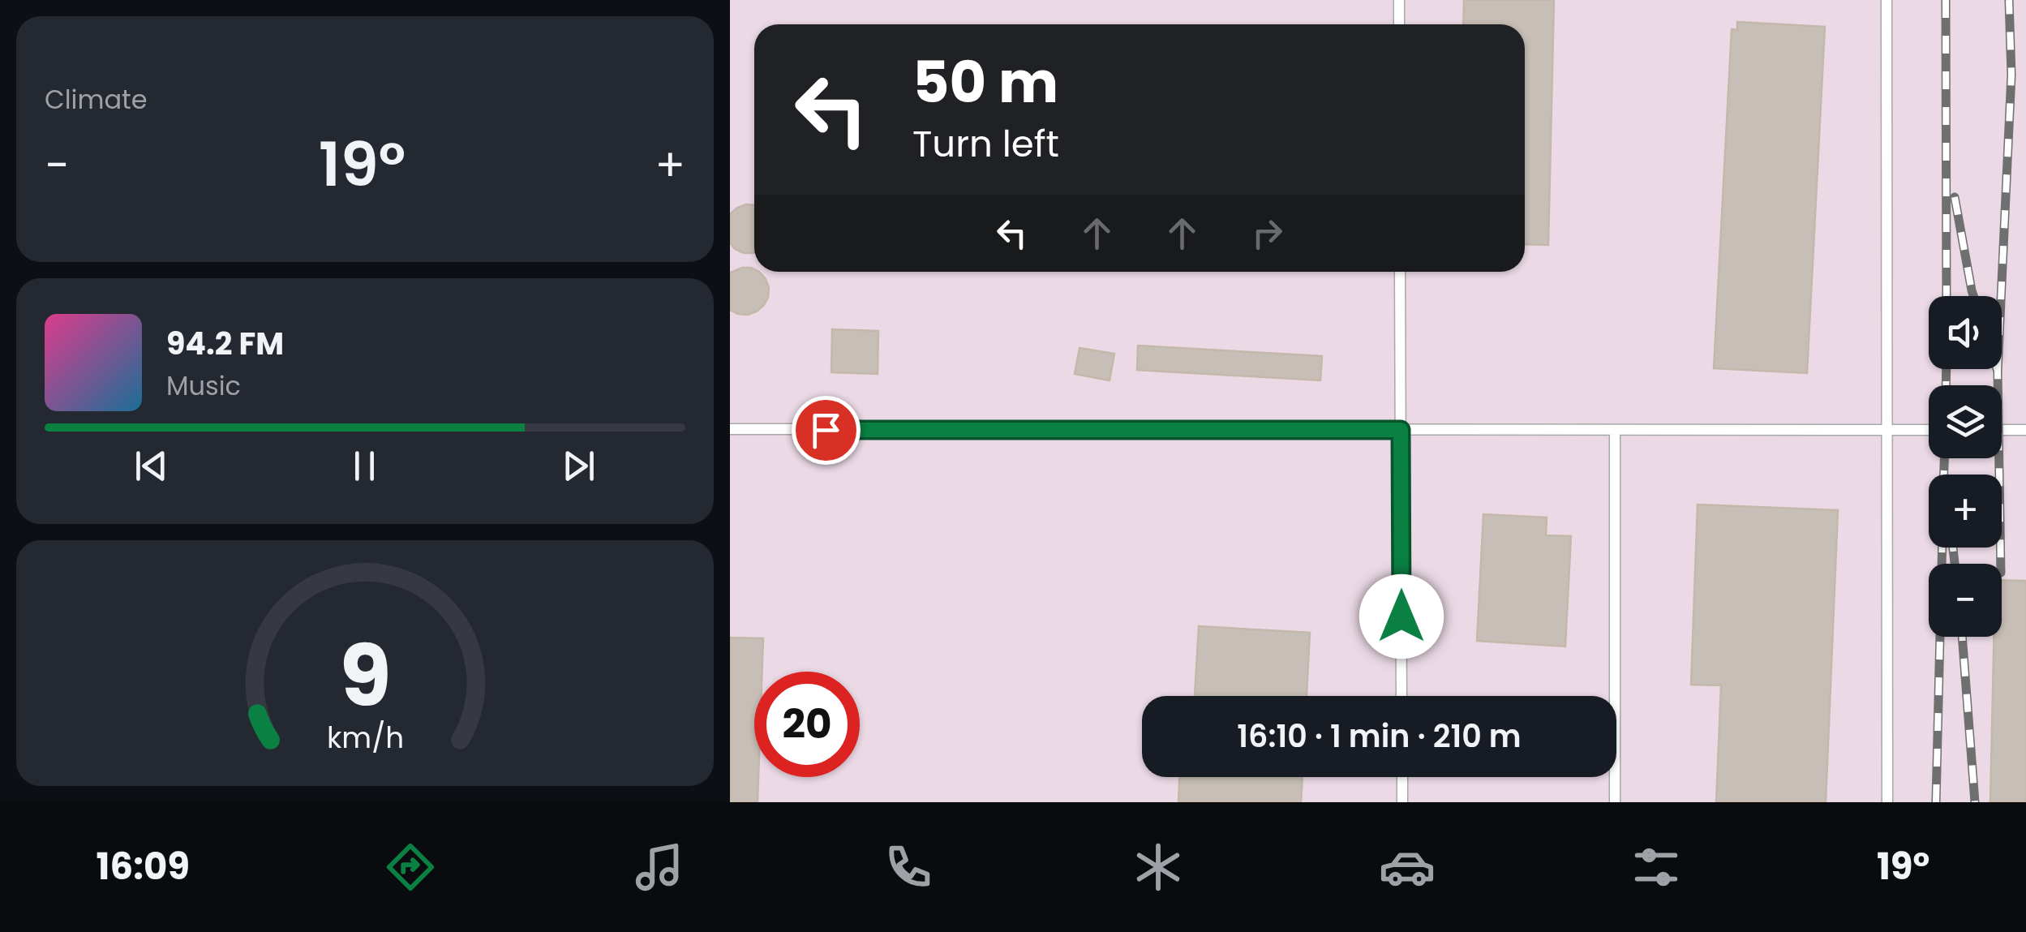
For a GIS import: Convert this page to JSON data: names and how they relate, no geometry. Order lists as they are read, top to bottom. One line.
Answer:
{"page":{"tile":"Climate","turn":["50 m","Turn left"],"heat":["−","19°","+"],"map_buttons":["+","−"],"song":["94.2 FM","Music"],"limit":"20","trip":"16:10 · 1 min · 210 m","tabs":["16:09","19°"],"gauge":["9","km/h"]}}
